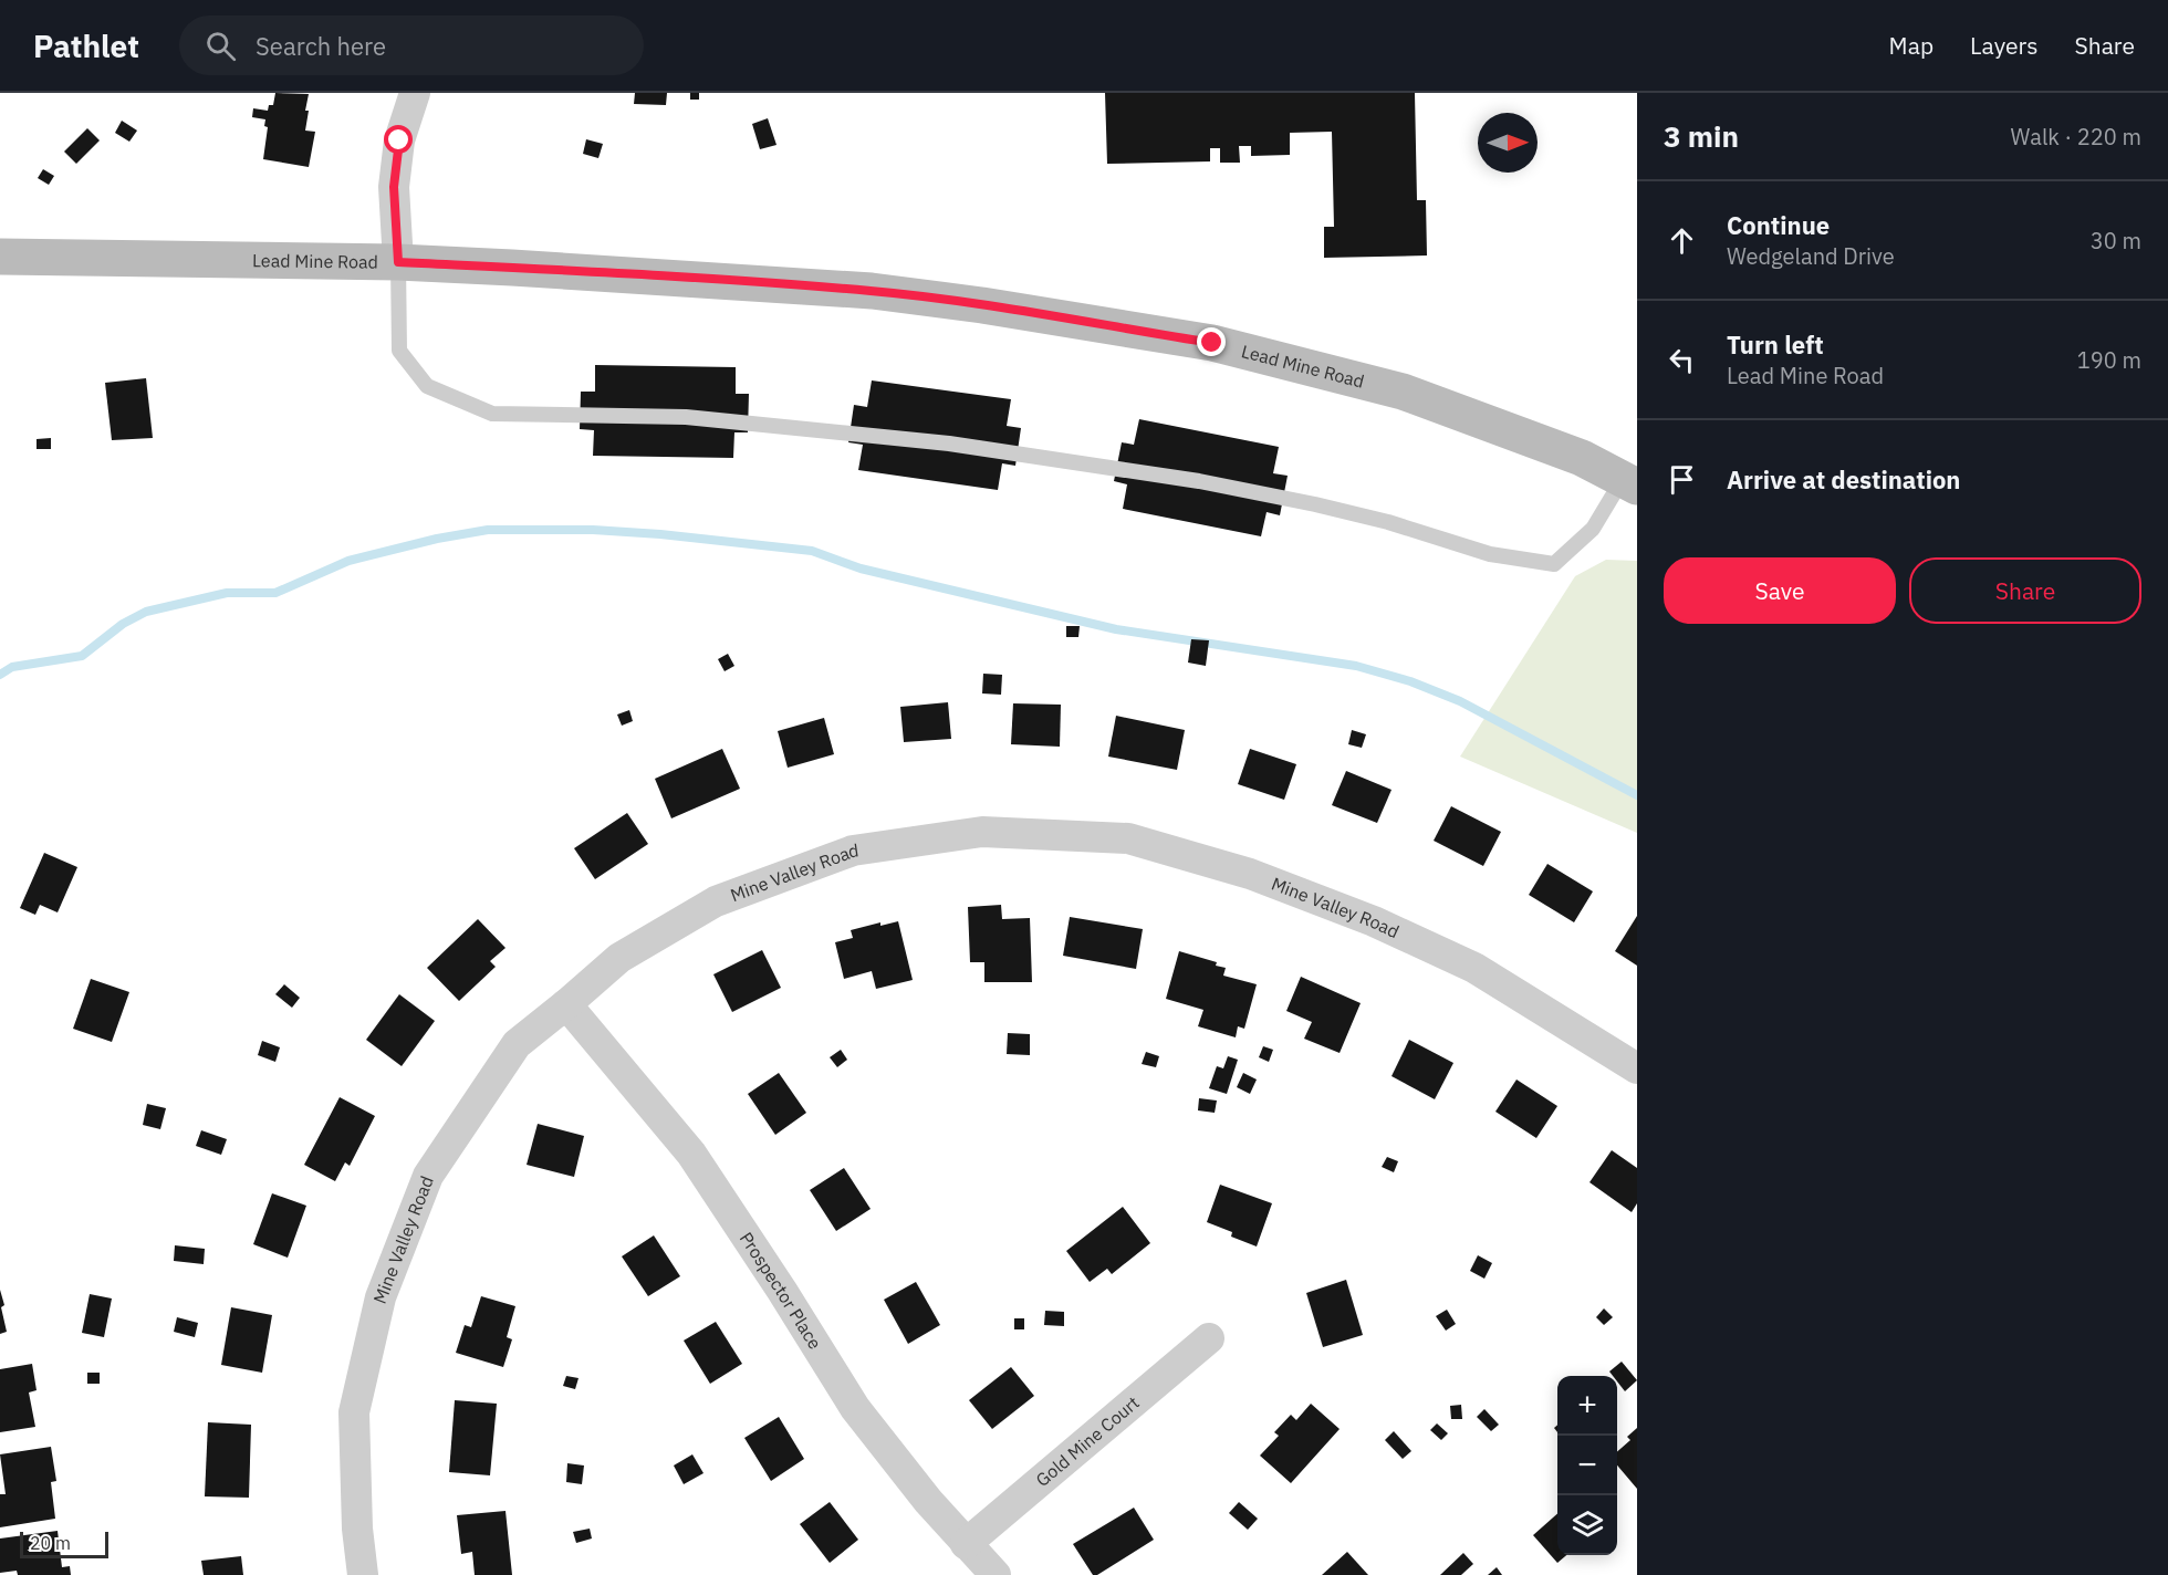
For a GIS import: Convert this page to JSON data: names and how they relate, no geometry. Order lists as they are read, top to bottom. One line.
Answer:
{"streets":{"main road":["Lead Mine Road"],"street":["Mine Valley Road","Prospector Place","Gold Mine Court"]},"crossings":[["Mine Valley Road","Prospector Place"],["Prospector Place","Gold Mine Court"]],"scale_bar":"20 m","north":"right","page":{"header":"Pathlet","search":"Search here","nav":["Map","Layers","Share"],"heading":["3 min","Walk · 220 m"],"list":[["Continue","Wedgeland Drive","30 m"],["Turn left","Lead Mine Road","190 m"],"Arrive at destination"],"buttons":["Save","Share"],"map_buttons":["+","−"],"scale":"20 m"}}
